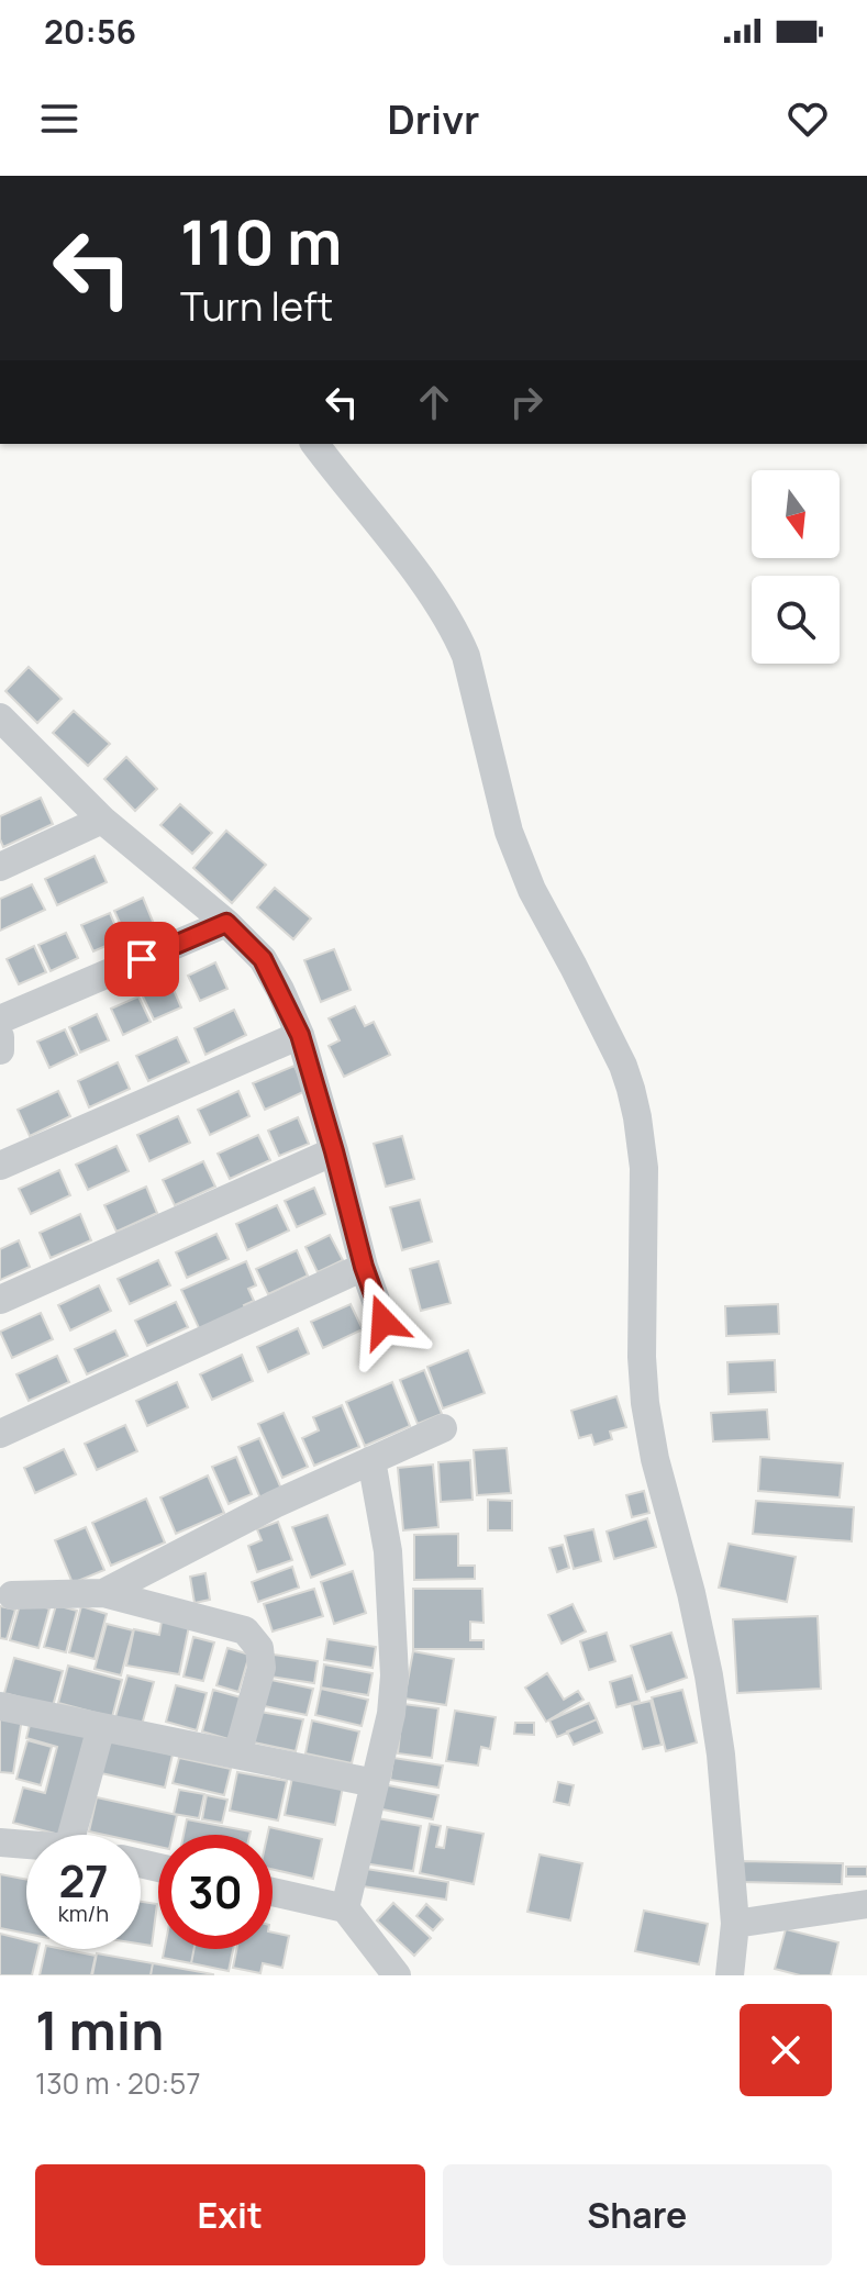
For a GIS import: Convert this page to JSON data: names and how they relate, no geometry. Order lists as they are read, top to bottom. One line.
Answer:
{"north":"bottom","page":{"status":"20:56","header":"Drivr","turn":["110 m","Turn left"],"speed":"27 km/h","limit":"30","heading":["1 min","130 m · 20:57"],"buttons":["Exit","Share"]}}
